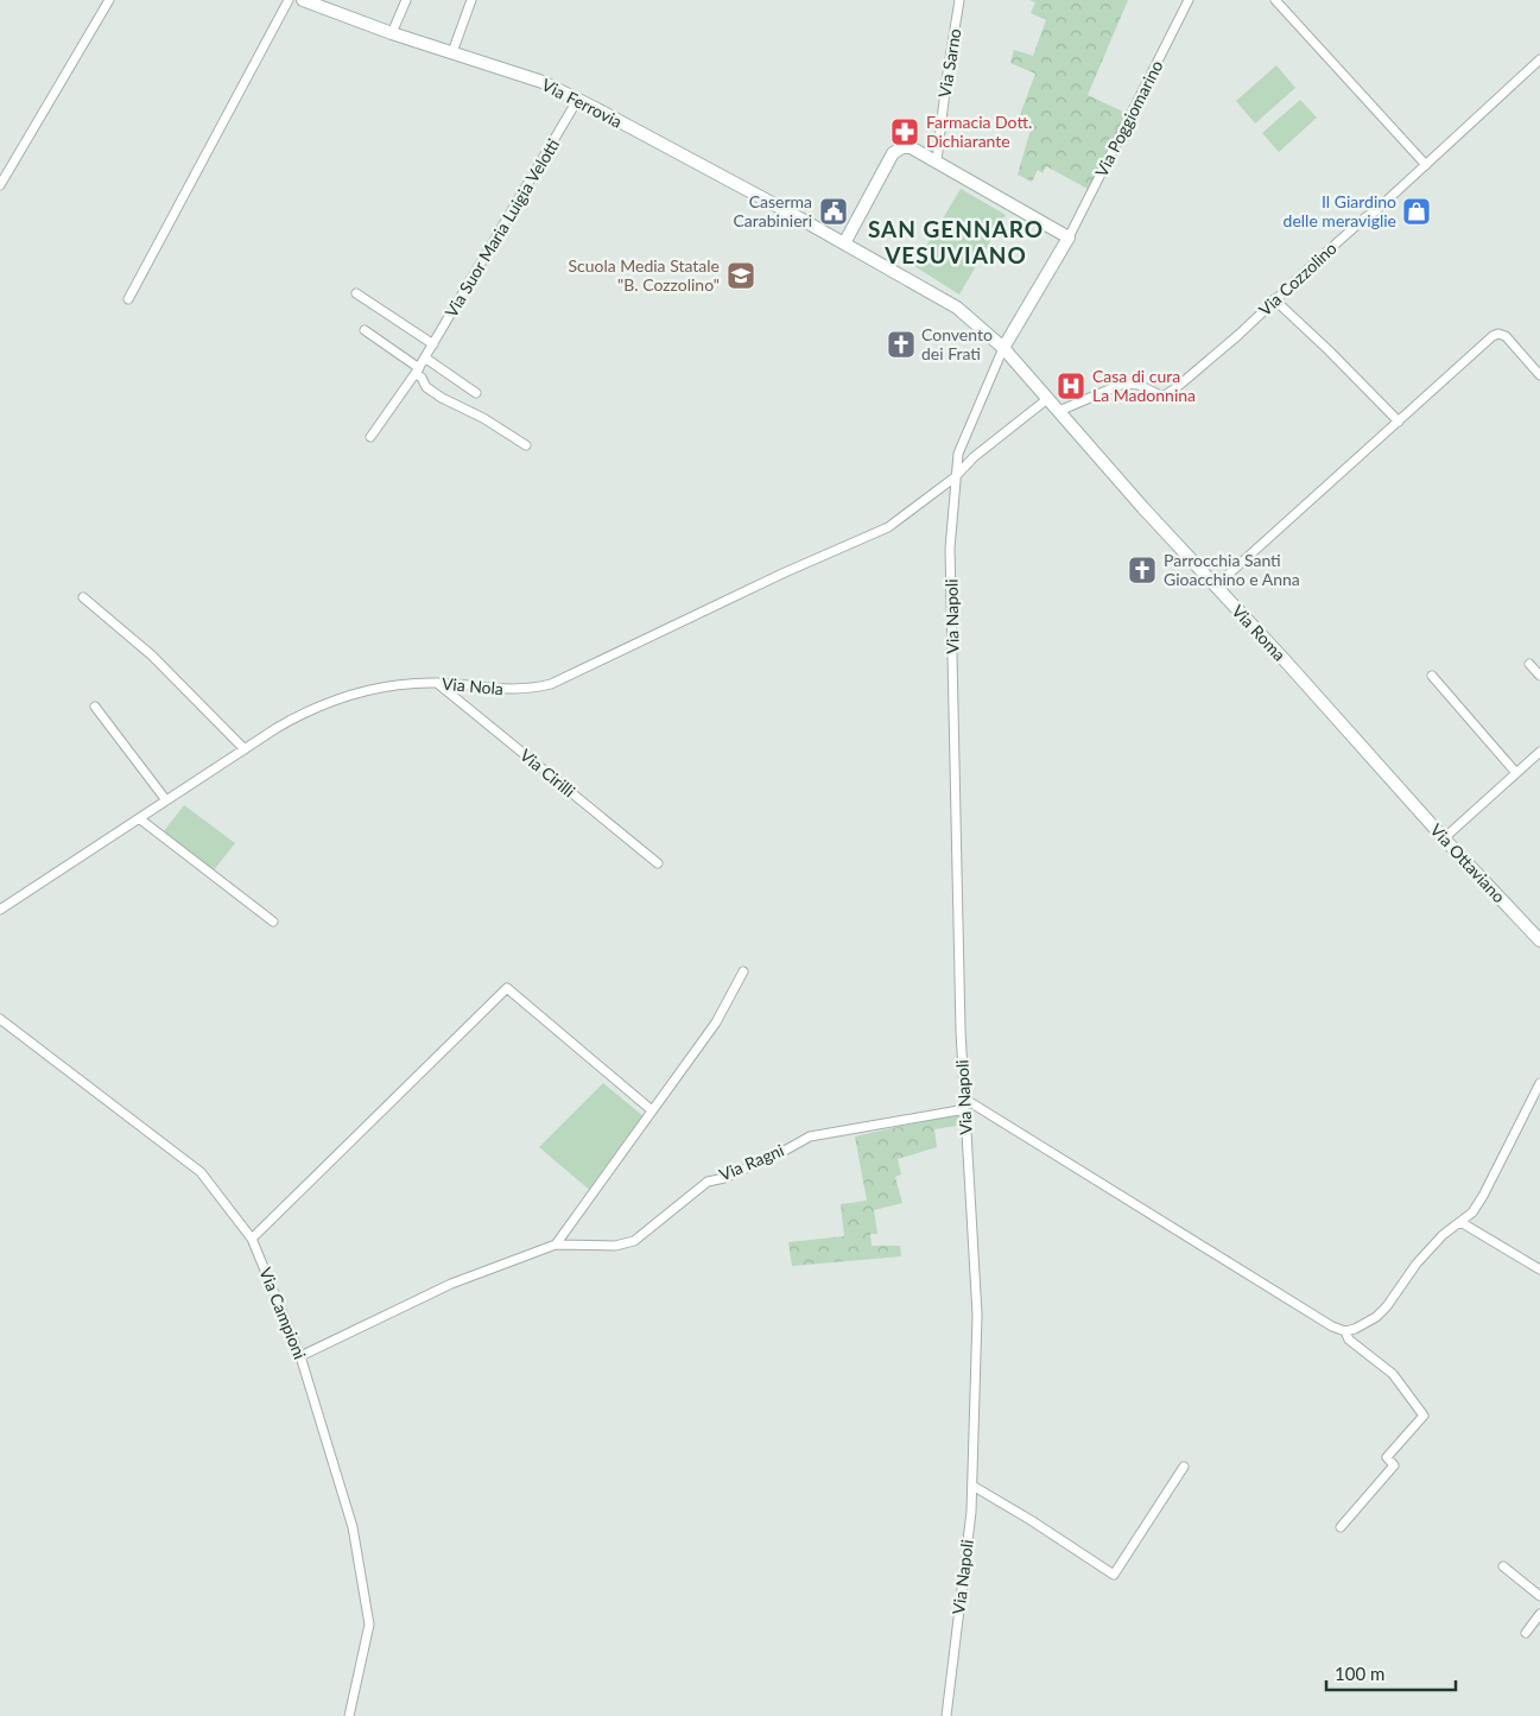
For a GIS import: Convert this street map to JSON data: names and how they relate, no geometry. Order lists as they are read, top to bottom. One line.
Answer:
{"streets":{"main road":["Via Ferrovia","Via Roma","Via Ottaviano"],"street":["Via Sarno","Via Poggiomarino","Via Suor Maria Luigia Velotti","Via Cozzolino","Via Napoli","Via Nola","Via Cirilli","Via Ragni","Via Campioni"]},"crossings":[["Via Ferrovia","Via Suor Maria Luigia Velotti"],["Via Ferrovia","Via Napoli"],["Via Ferrovia","Via Roma"],["Via Cozzolino","Via Roma"],["Via Napoli","Via Roma"],["Via Napoli","Via Nola"],["Via Napoli","Via Ragni"],["Via Roma","Via Nola"],["Via Roma","Via Ottaviano"],["Via Nola","Via Cirilli"],["Via Ragni","Via Campioni"]],"districts":["SAN GENNARO VESUVIANO"],"places":{"pharmacy":["Farmacia Dott. Dichiarante"],"public building":["Caserma Carabinieri"],"shop":["Il Giardino delle meraviglie"],"school or university":["Scuola Media Statale \"B. Cozzolino\""],"church":["Convento dei Frati","Parrocchia Santi Gioacchino e Anna"],"hospital":["Casa di cura La Madonnina"]},"scale_bar":"100 m"}
